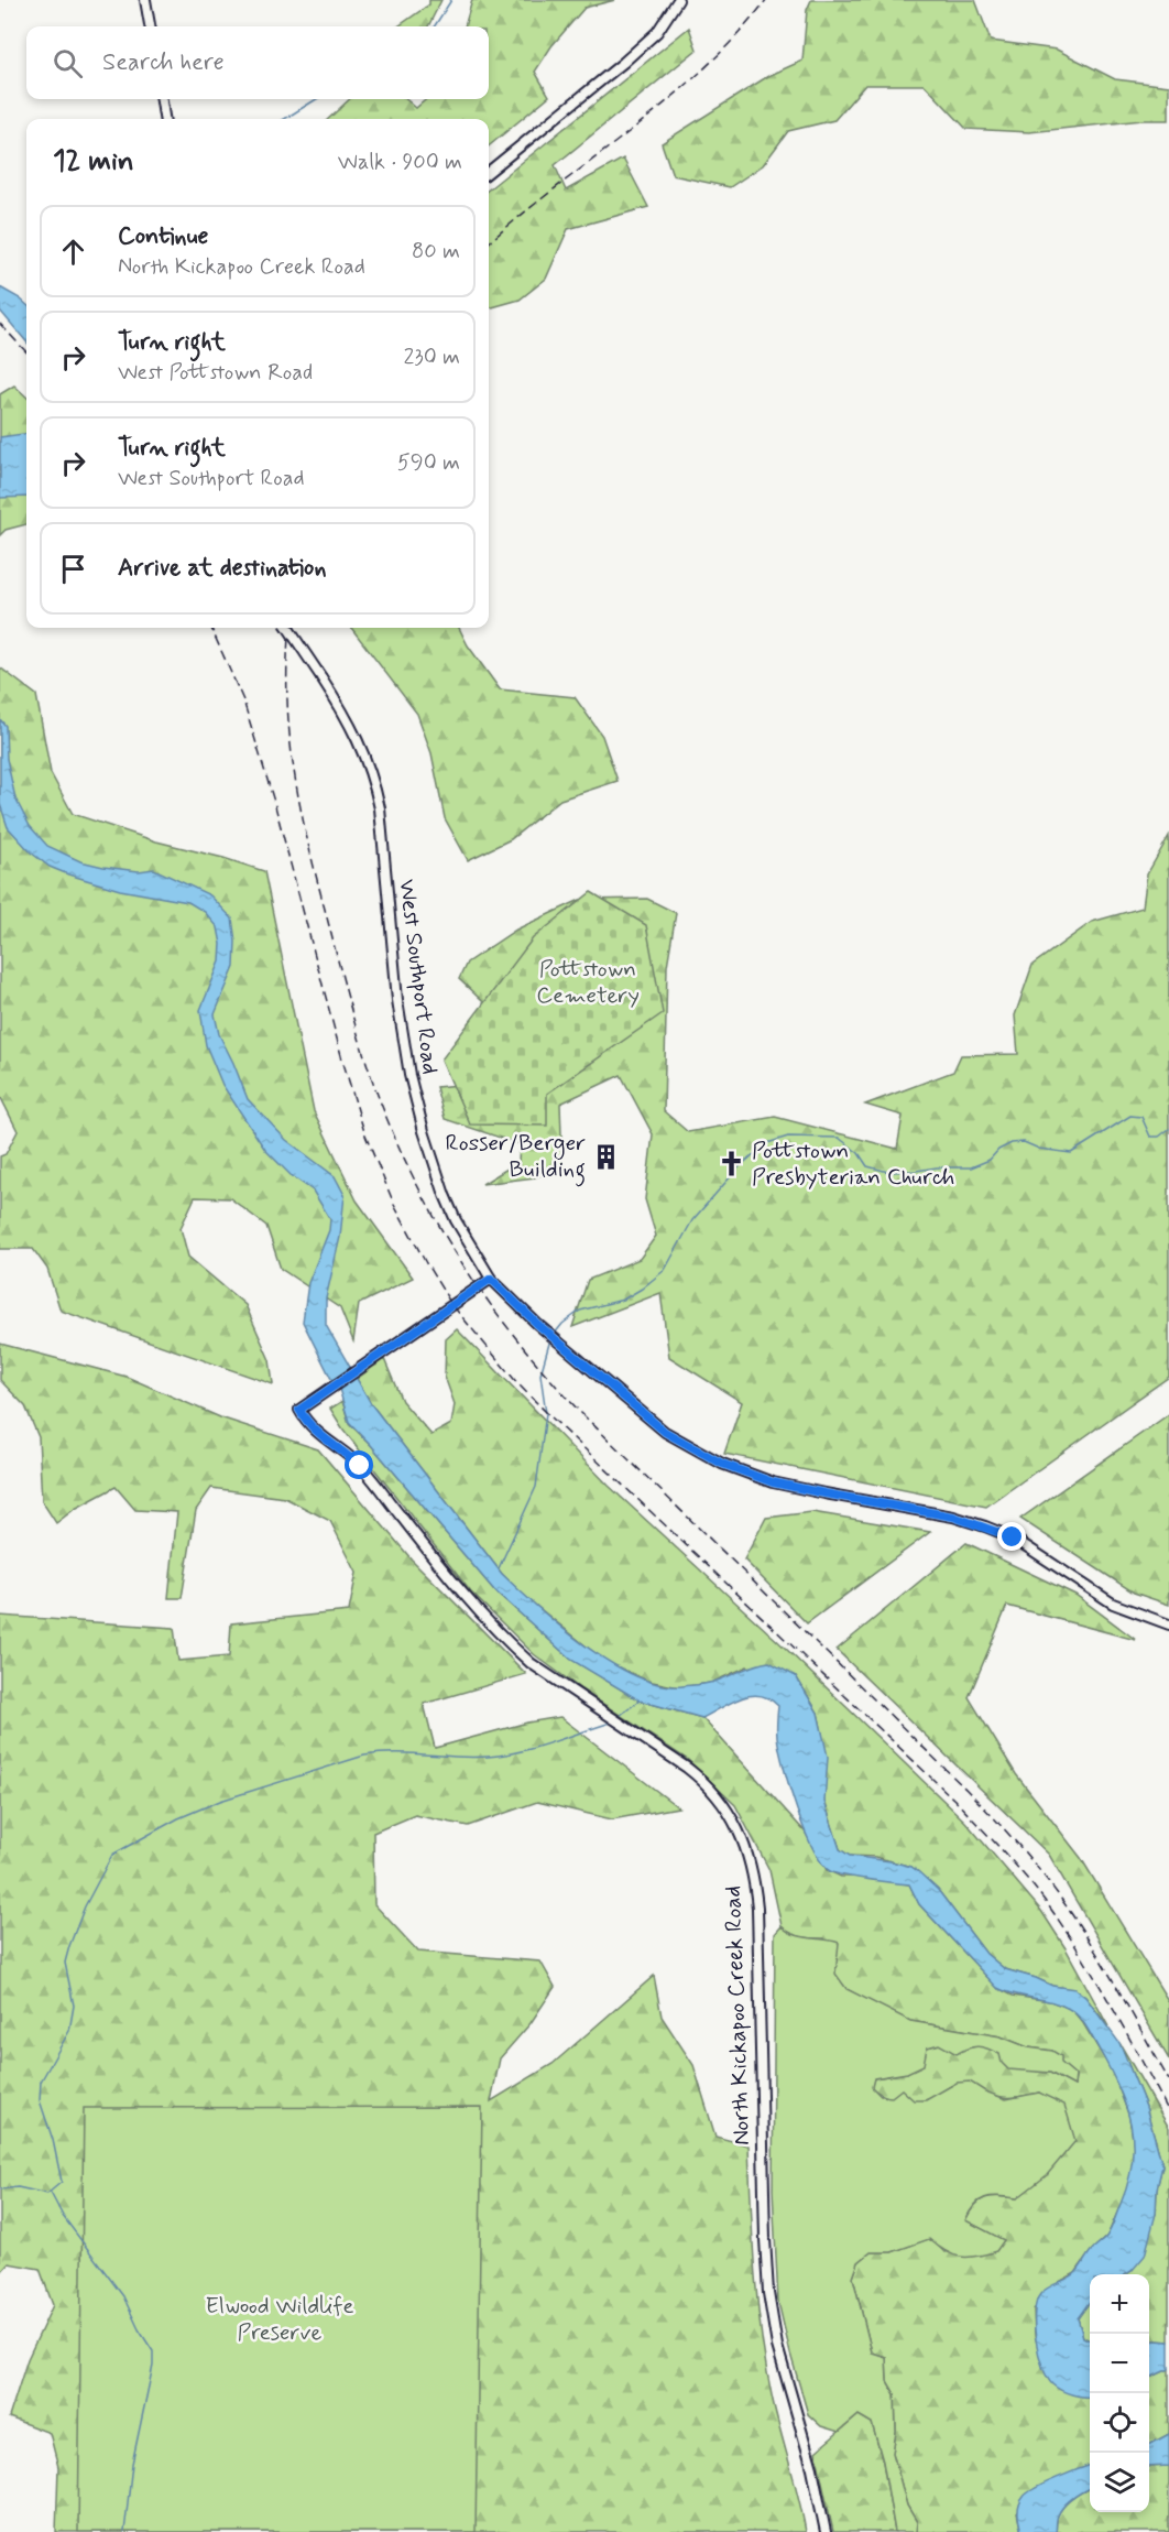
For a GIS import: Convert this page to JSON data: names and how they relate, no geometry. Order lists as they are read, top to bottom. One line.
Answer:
{"streets":{"main road":["West Southport Road","North Kickapoo Creek Road"]},"crossings":[["West Southport Road","North Kickapoo Creek Road"]],"parks":["Pottstown Cemetery","Elwood Wildlife Preserve"],"places":{"building":["Rosser/Berger Building"],"church":["Pottstown Presbyterian Church"]},"page":{"search":"Search here","heading":["12 min","Walk · 900 m"],"list":[["Continue","North Kickapoo Creek Road","80 m"],["Turn right","West Pottstown Road","230 m"],["Turn right","West Southport Road","590 m"],"Arrive at destination"],"map_buttons":["+","−"]}}
